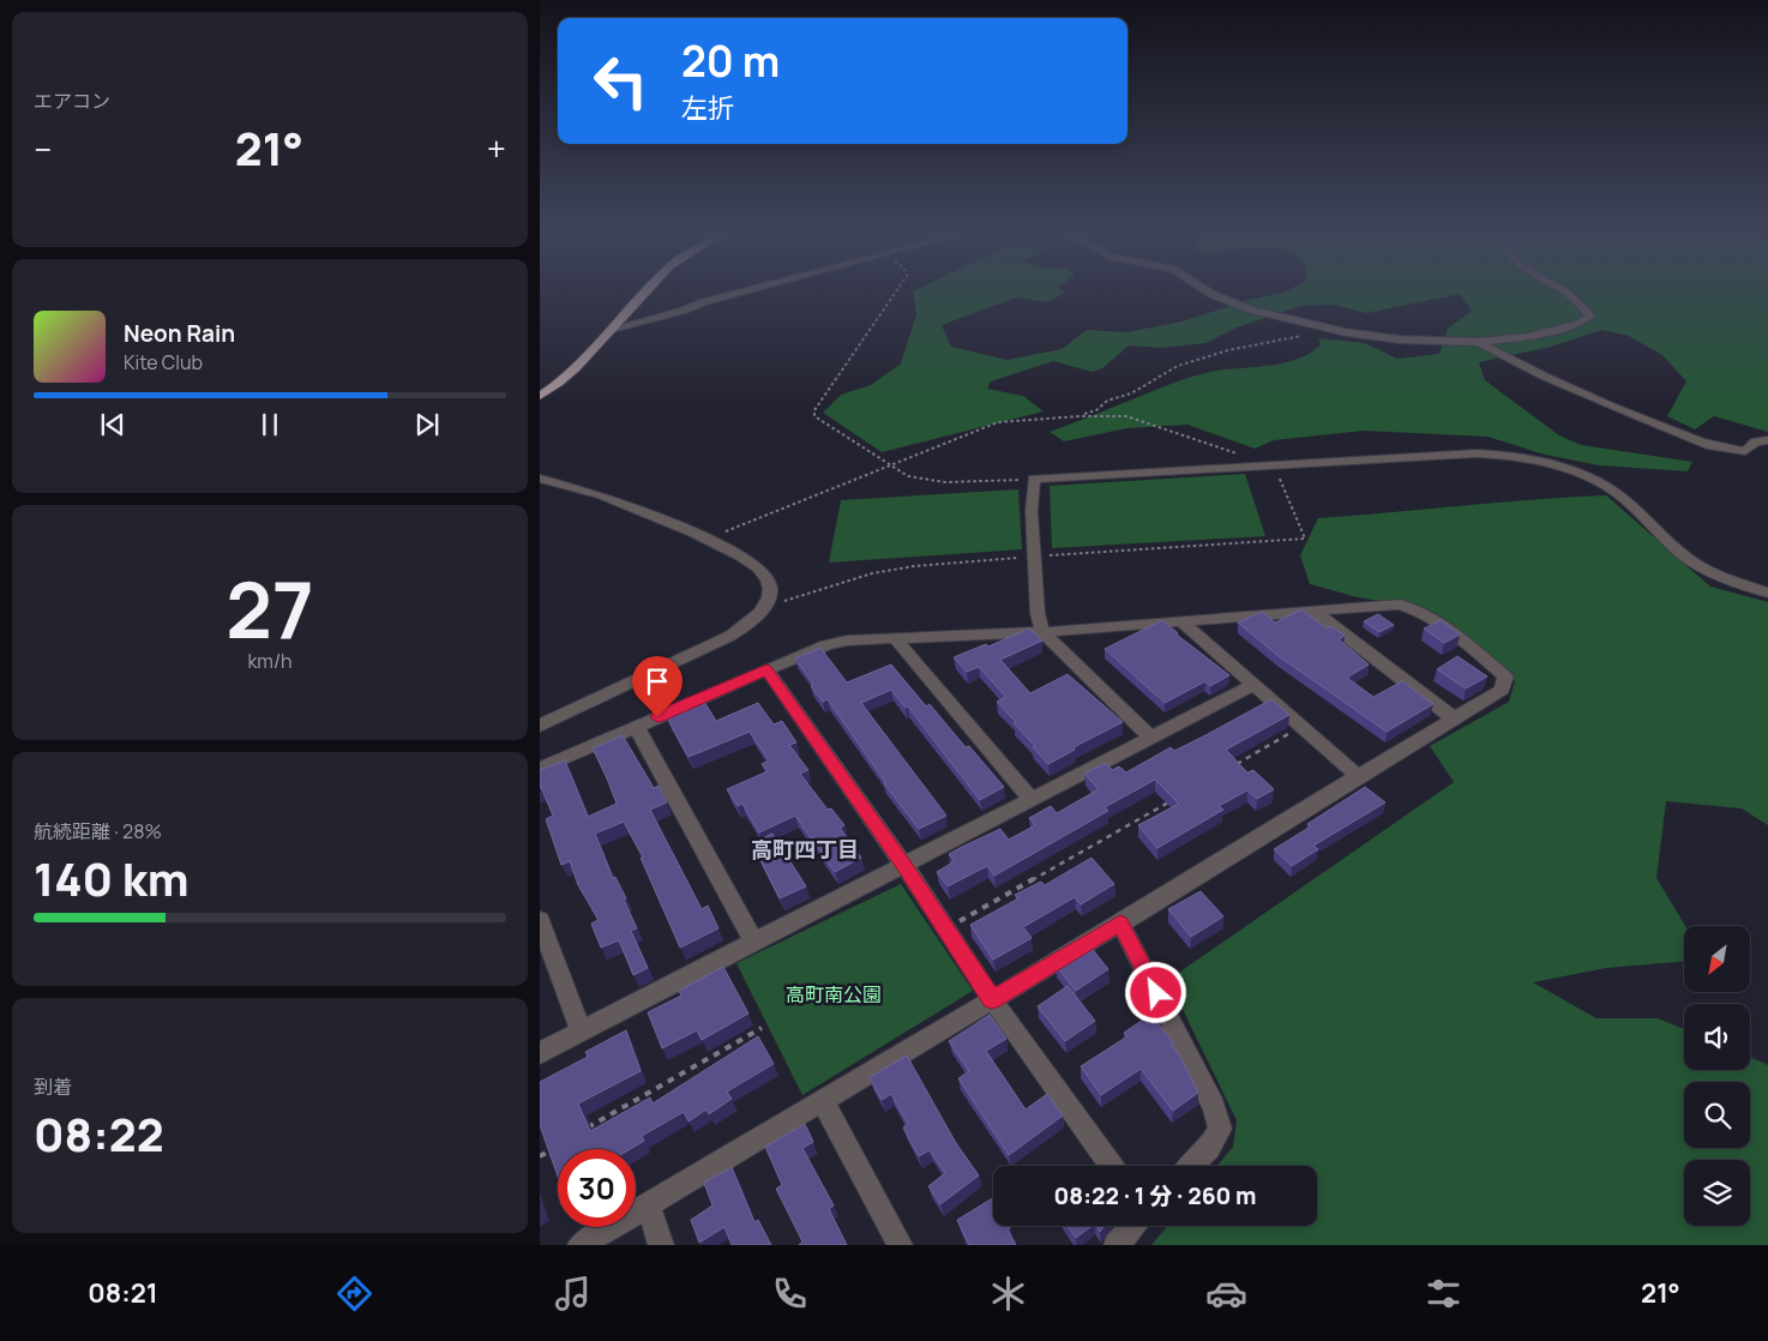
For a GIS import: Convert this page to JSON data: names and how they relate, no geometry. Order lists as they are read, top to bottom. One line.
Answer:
{"districts":["高町四丁目"],"parks":["高町南公園"],"north":"bottom left","page":{"tile":["エアコン",["27","km/h"],["航続距離 · 28%","140 km"],["到着","08:22"]],"turn":["20 m","左折"],"heat":["−","21°","+"],"song":["Neon Rain","Kite Club"],"limit":"30","trip":"08:22 · 1 分 · 260 m","tabs":["08:21","21°"]}}
